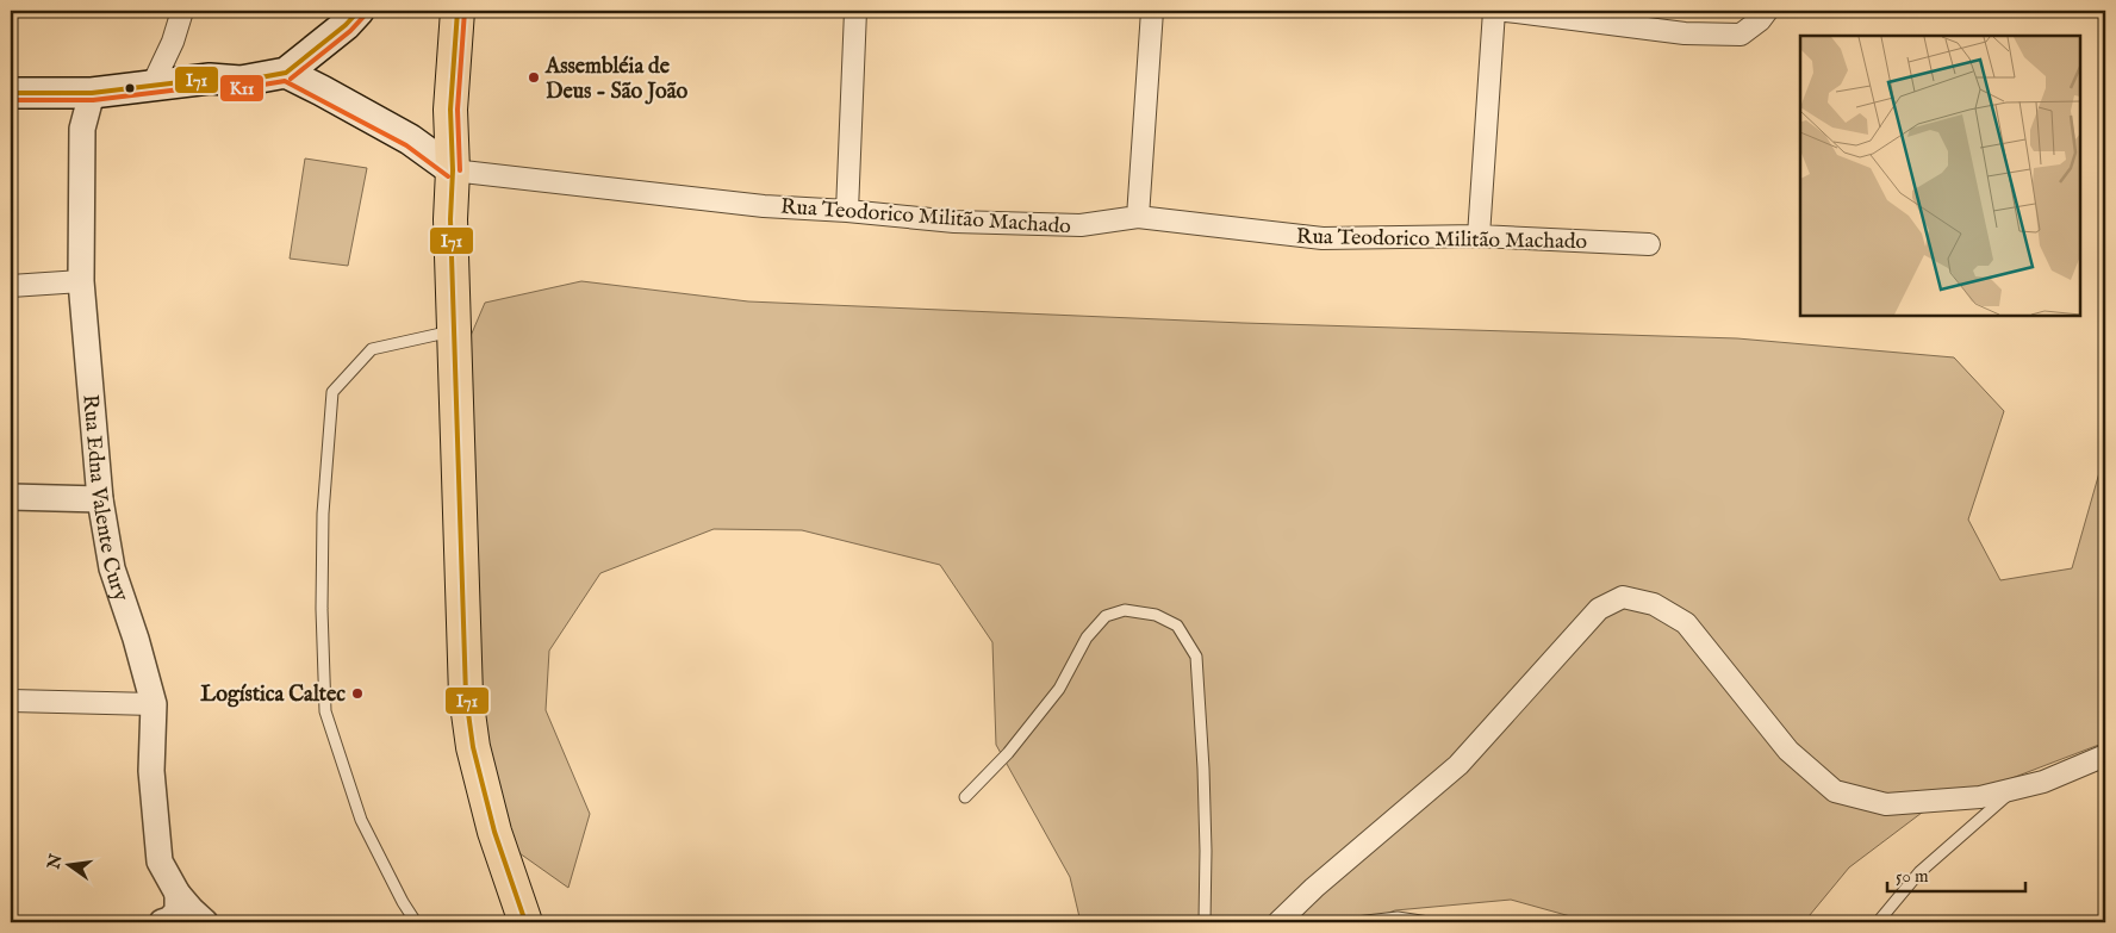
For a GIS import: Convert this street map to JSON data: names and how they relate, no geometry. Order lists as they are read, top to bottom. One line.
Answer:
{"streets":{"street":["Rua Teodorico Militão Machado","Rua Edna Valente Cury"]},"places":["Assembléia de Deus - São João","Logística Caltec"],"lines":["transit line I71","transit line K11"],"scale_bar":"50 m","north":"left"}
